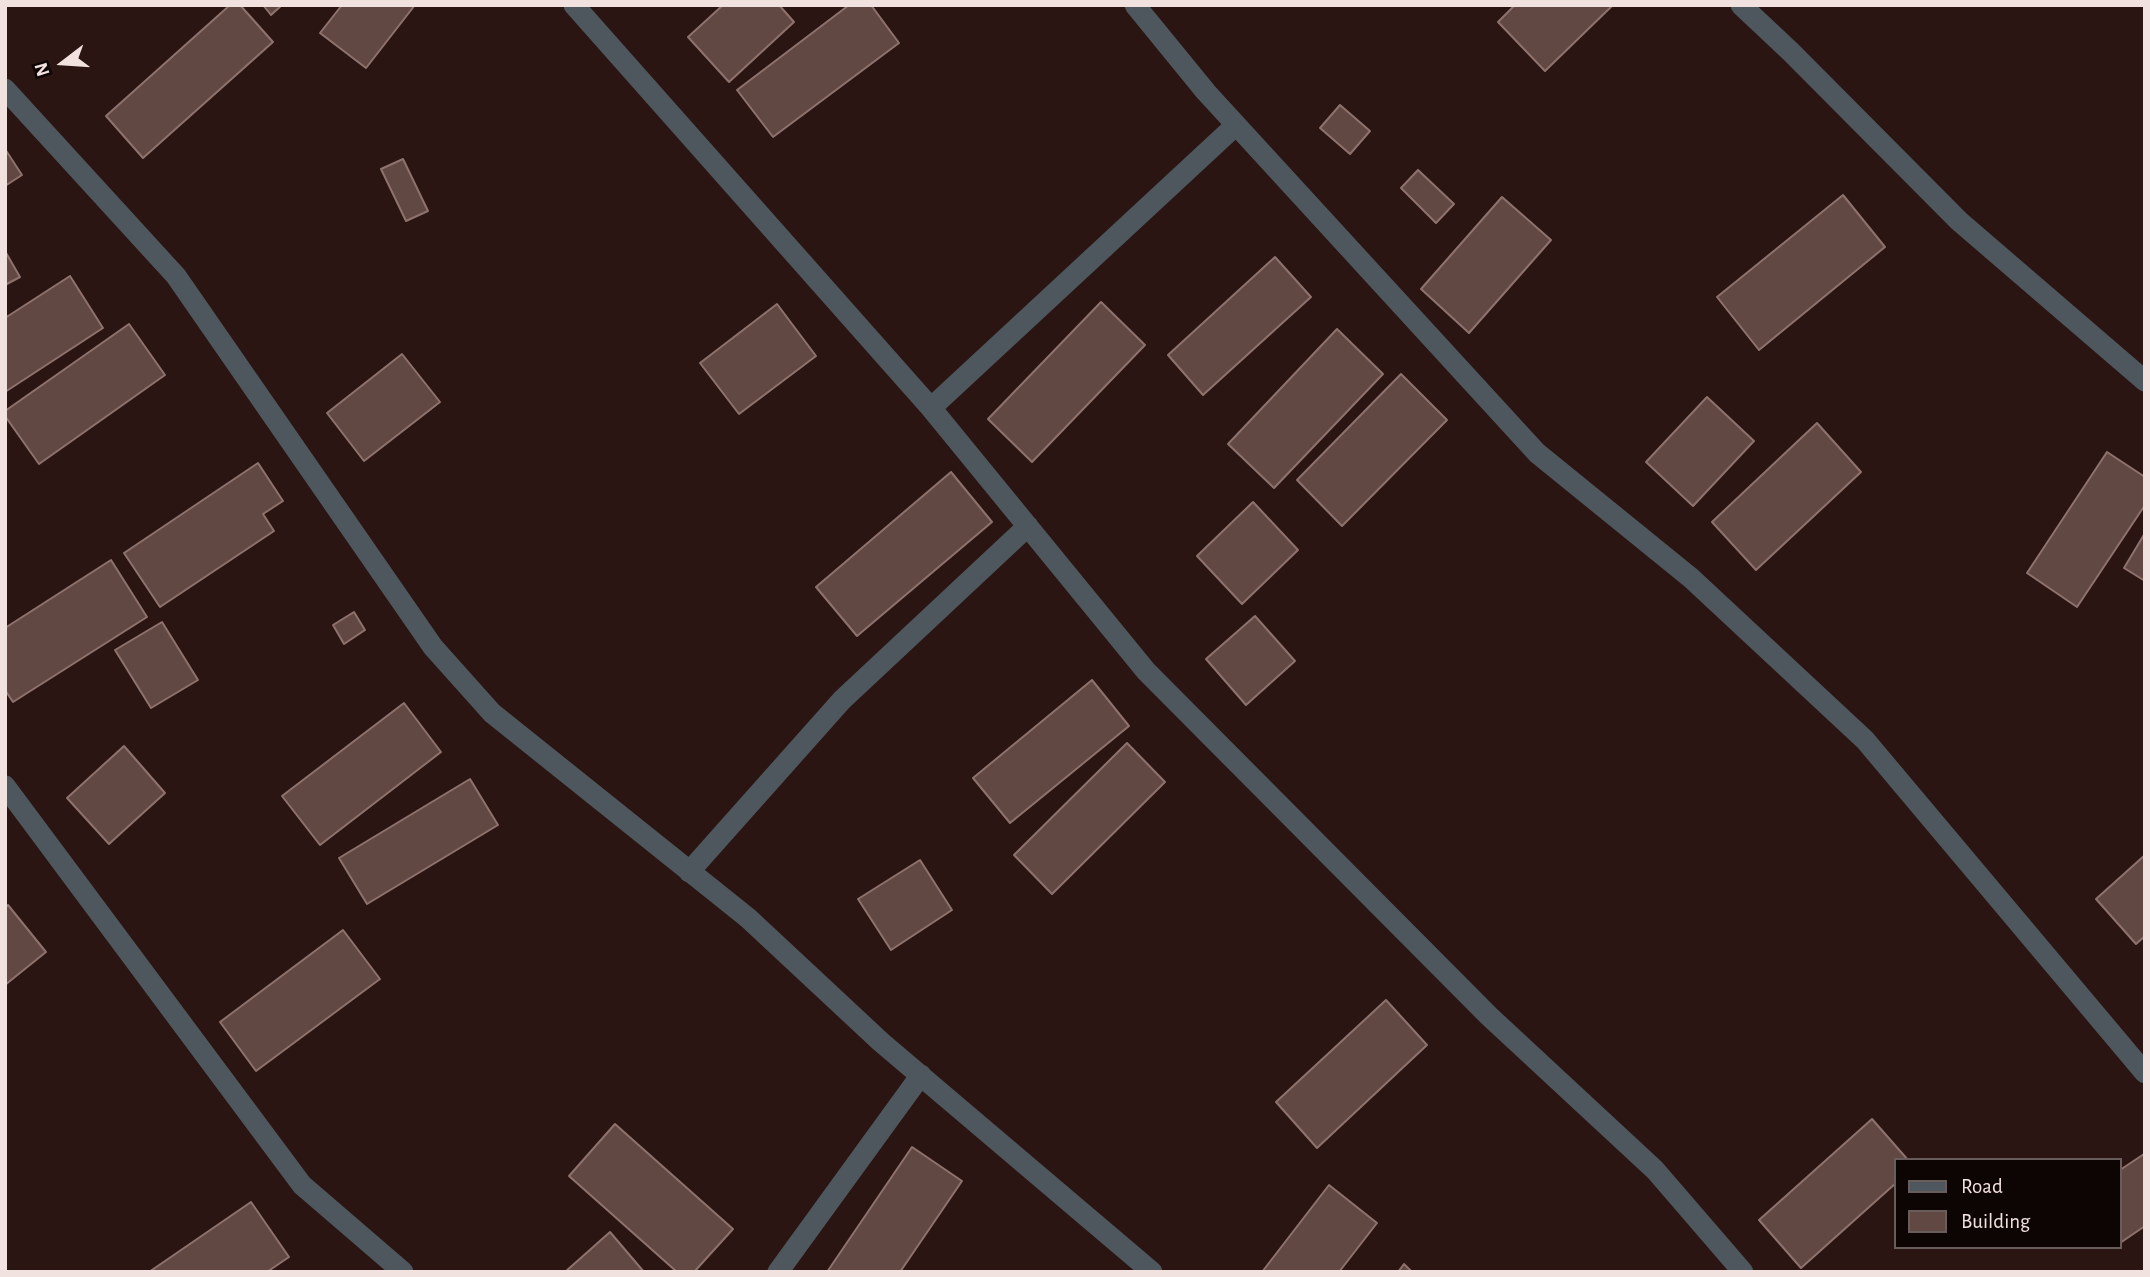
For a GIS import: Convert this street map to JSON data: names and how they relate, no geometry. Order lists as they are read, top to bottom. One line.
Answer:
{"legend":["Road","Building"],"north":"left"}
